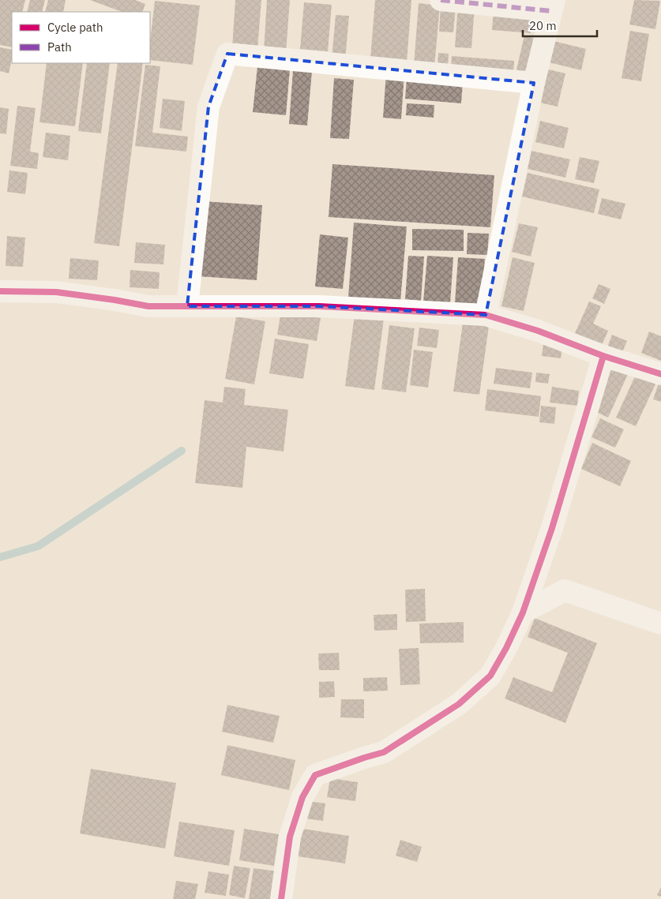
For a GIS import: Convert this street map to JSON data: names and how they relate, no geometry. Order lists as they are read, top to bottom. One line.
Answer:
{"legend":["Cycle path","Path"],"scale_bar":"20 m"}
